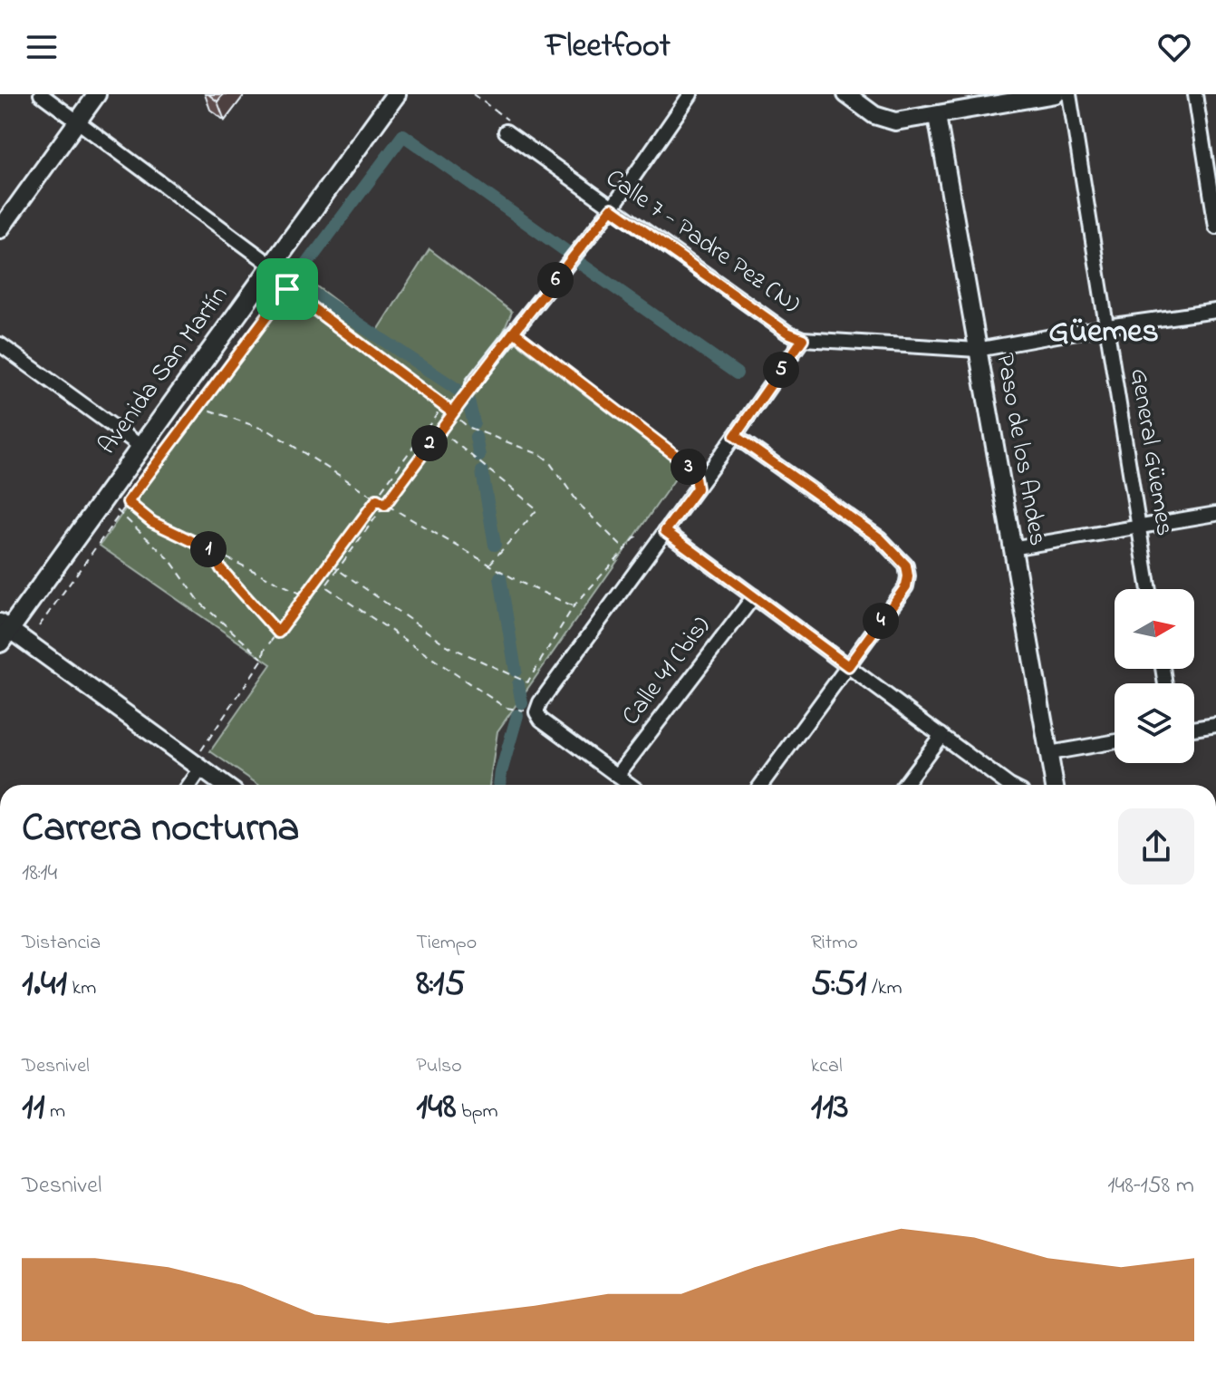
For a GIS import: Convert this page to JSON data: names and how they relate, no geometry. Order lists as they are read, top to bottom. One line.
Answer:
{"streets":{"main road":["Avenida San Martín"],"street":["Calle 7 - Padre Pez (N)","Paso de los Andes","General Güemes","Calle 41 (bis)"]},"crossings":[["Calle 7 - Padre Pez (N)","Paso de los Andes"],["Calle 7 - Padre Pez (N)","General Güemes"]],"districts":["Güemes"],"north":"right","page":{"header":"Fleetfoot","pins":["6","5","2","3","1","4"],"heading":["Carrera nocturna","18:14"],"stats":[["Distancia","1.41 km"],["Tiempo","8:15"],["Ritmo","5:51 /km"],["Desnivel","11 m"],["Pulso","148 bpm"],["kcal","113"]],"chart":["Desnivel","148–158 m"]}}
